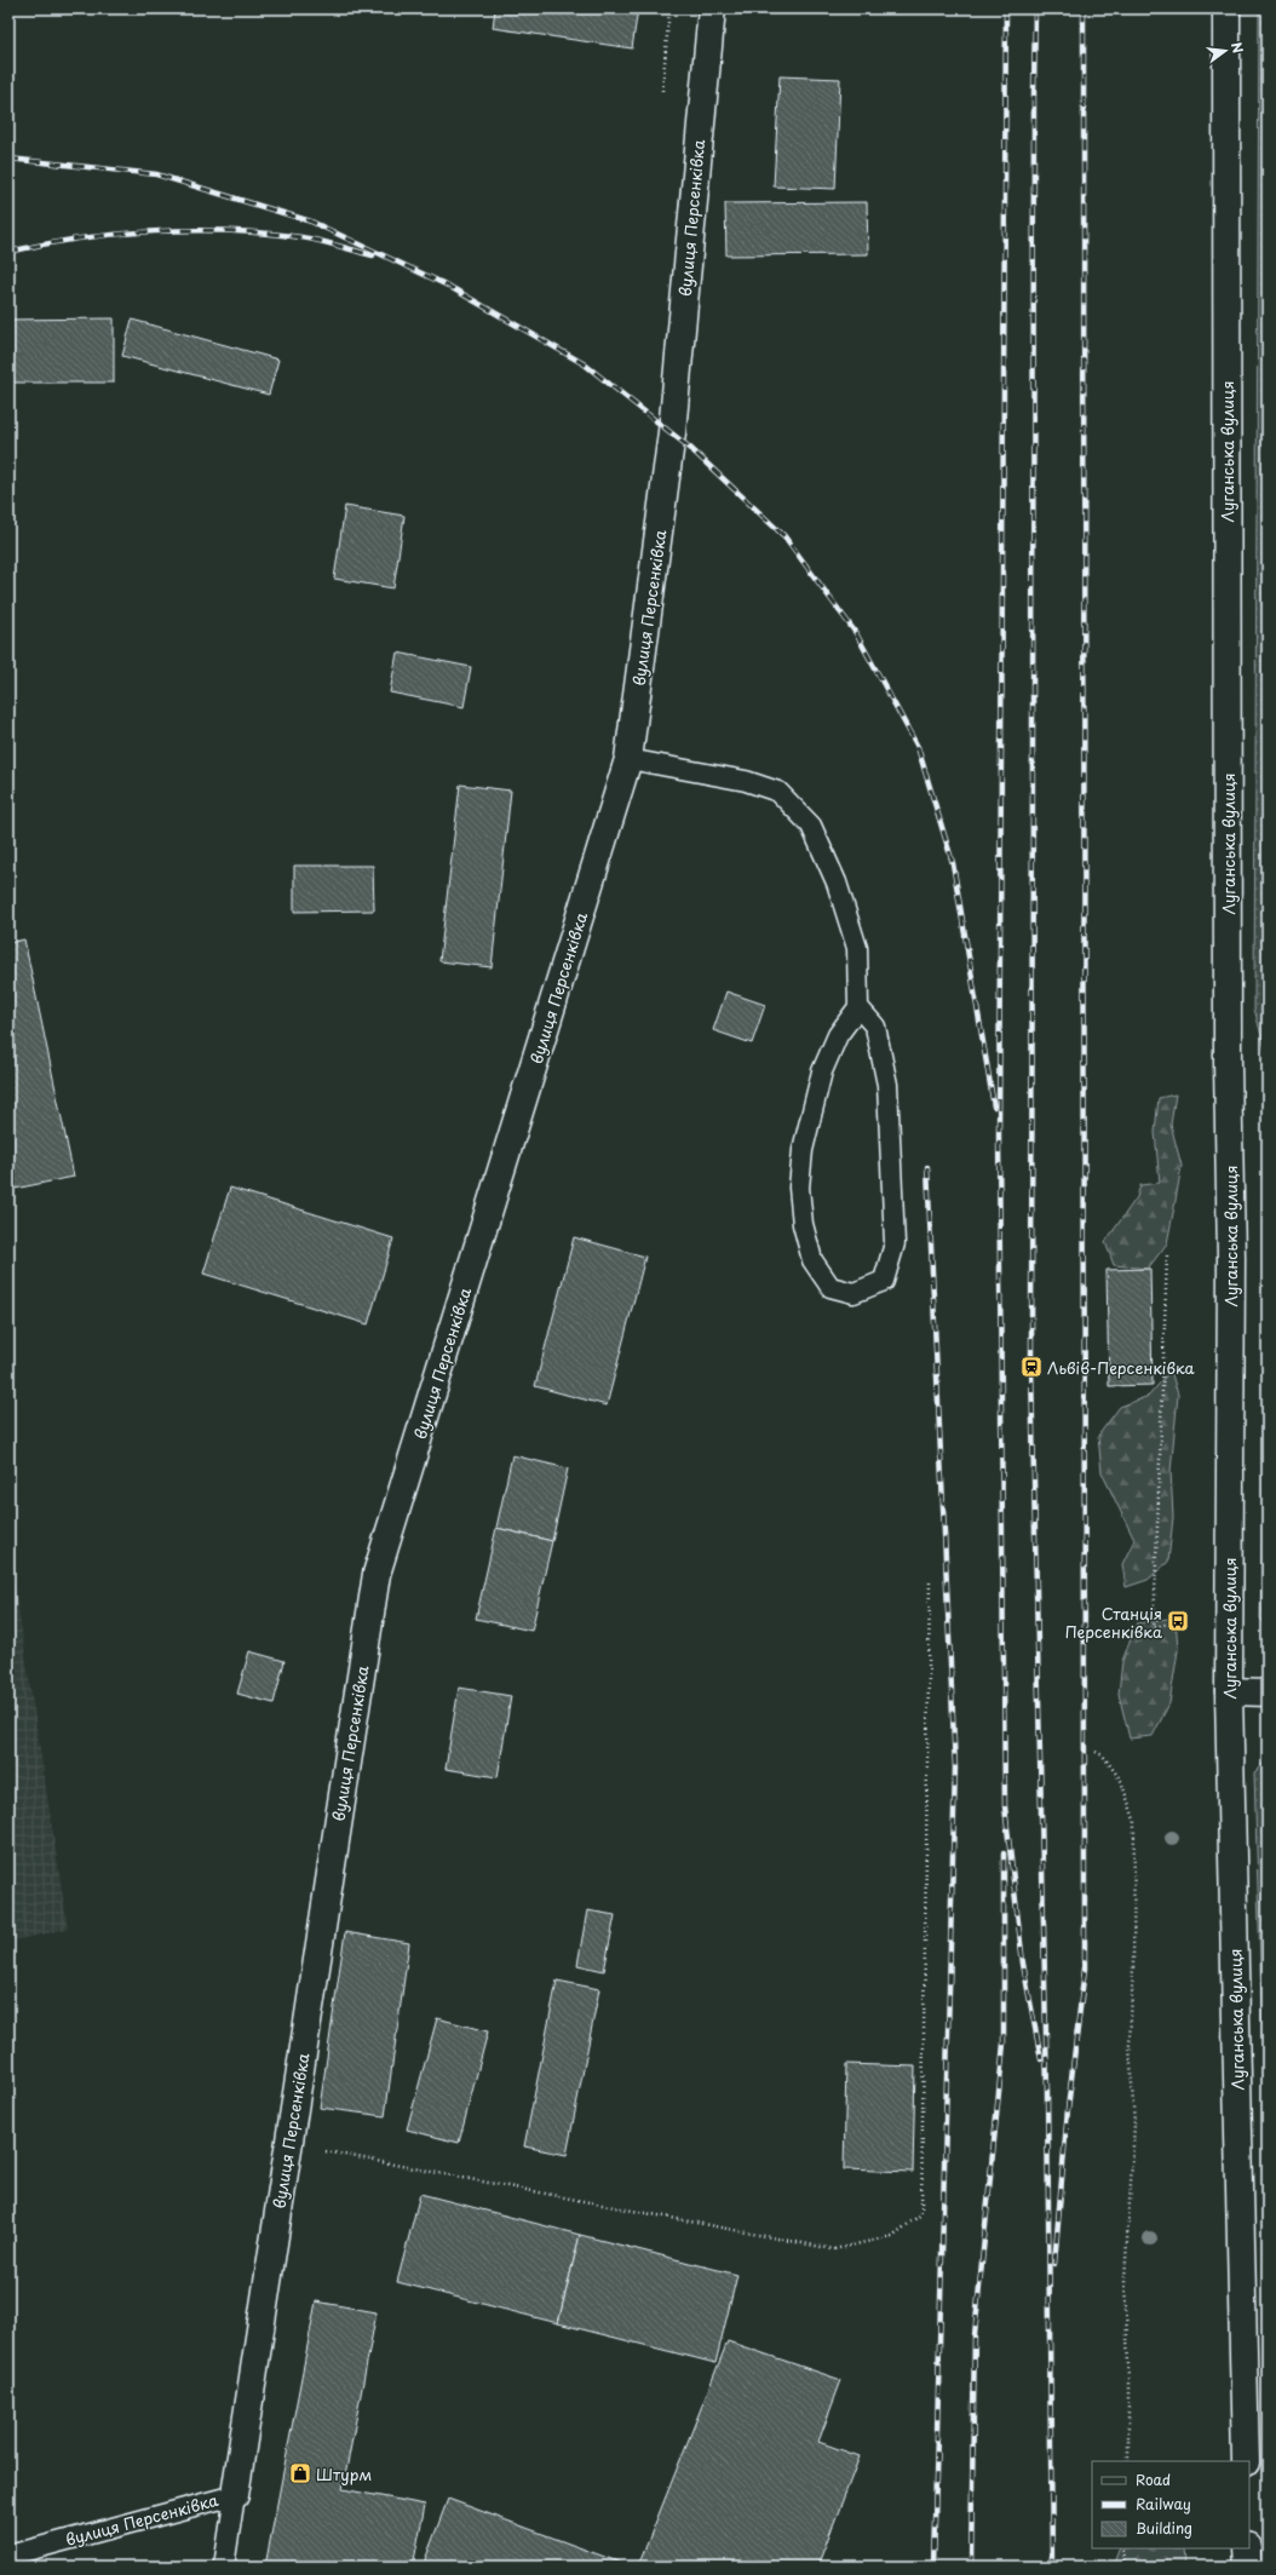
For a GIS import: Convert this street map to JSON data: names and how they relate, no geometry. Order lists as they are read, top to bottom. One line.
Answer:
{"streets":{"street":["вулиця Персенківка","Луганська вулиця"]},"places":{"station":["Львів-Персенківка"],"bus stop":["Станція Персенківка"],"shop":["Штурм"]},"legend":["Road","Railway","Building"],"north":"right"}
